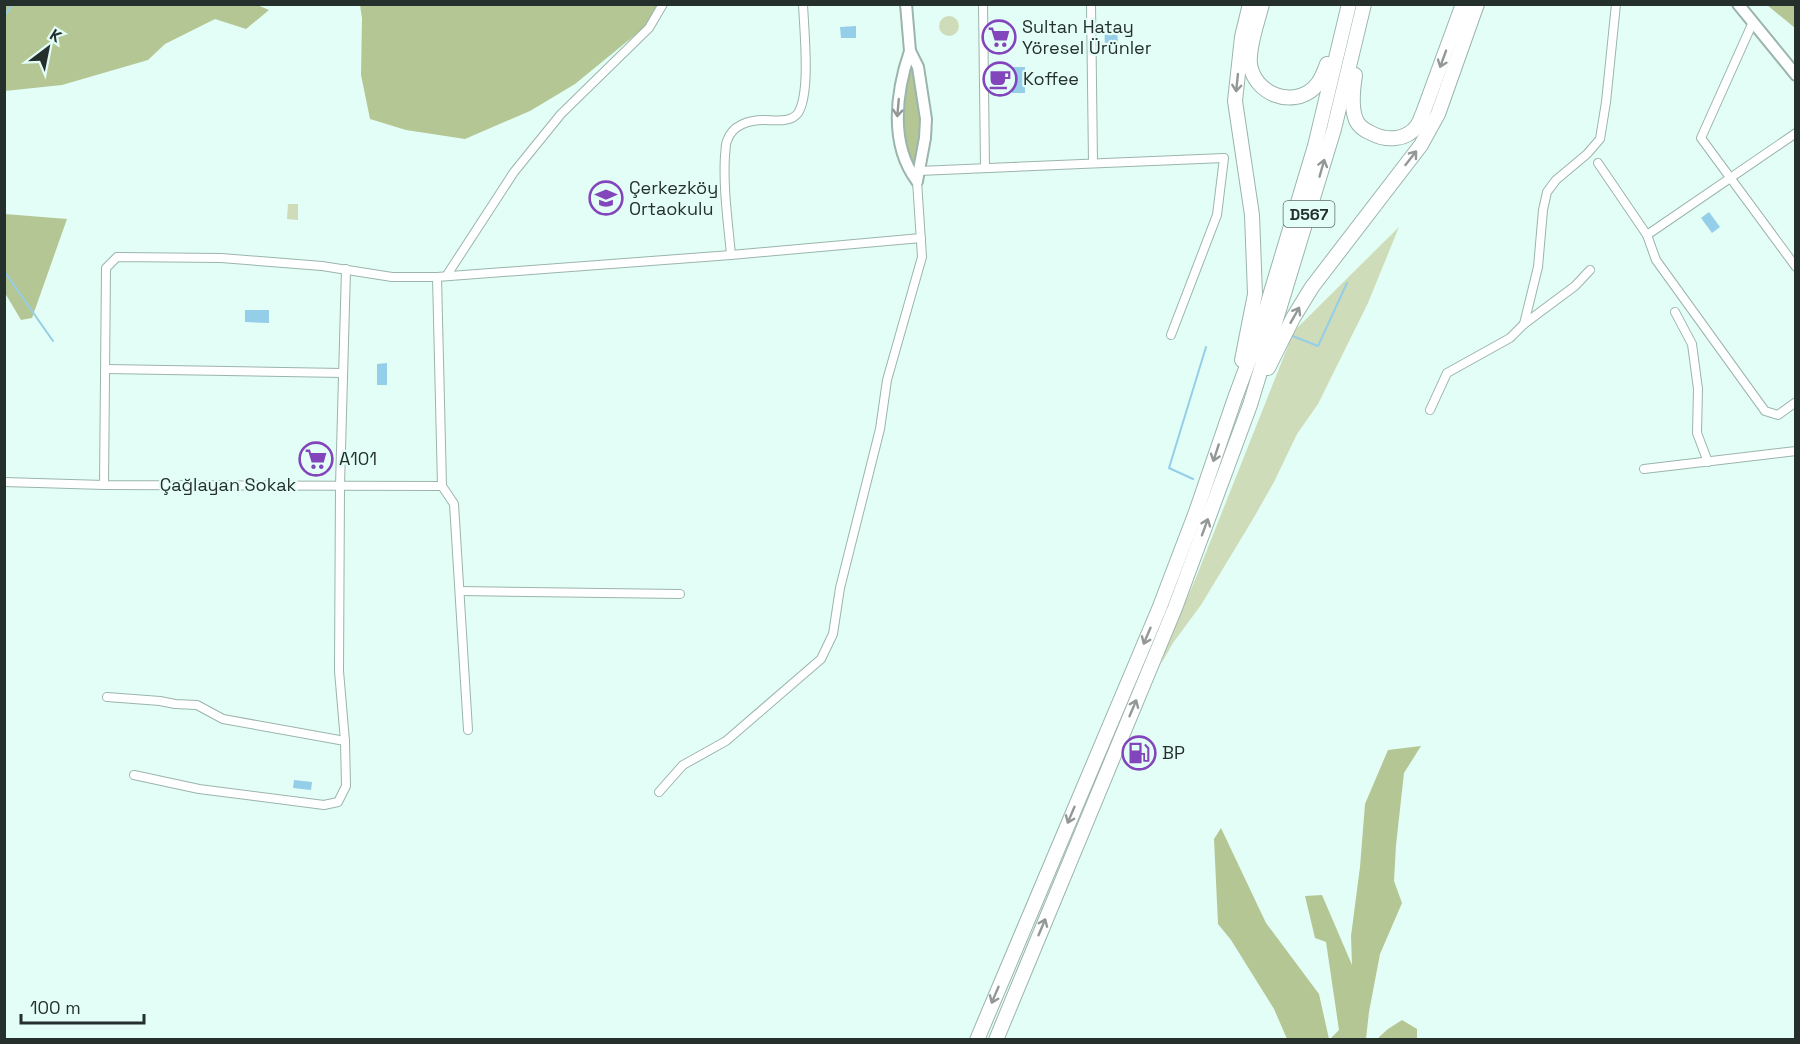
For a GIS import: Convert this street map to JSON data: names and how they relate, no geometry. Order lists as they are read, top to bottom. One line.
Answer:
{"streets":{"highway":["D567"],"street":["Çağlayan Sokak"]},"places":{"supermarket":["Sultan Hatay Yöresel Ürünler","A101"],"cafe":["Koffee"],"school or university":["Çerkezköy Ortaokulu"],"fuel station":["BP"]},"scale_bar":"100 m","north":"top right"}
